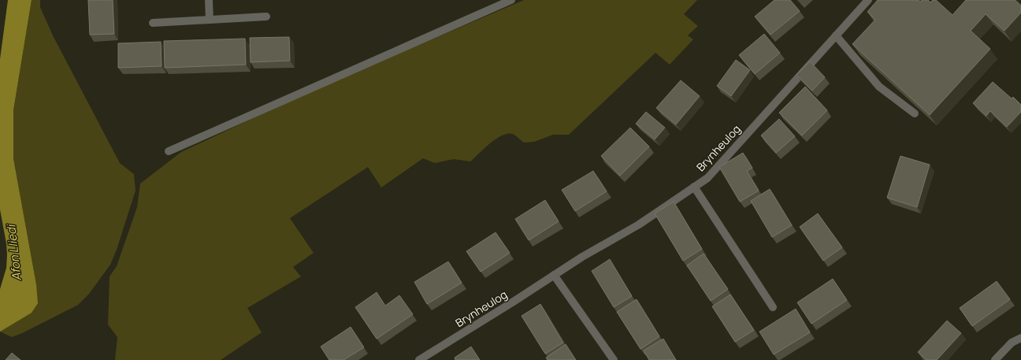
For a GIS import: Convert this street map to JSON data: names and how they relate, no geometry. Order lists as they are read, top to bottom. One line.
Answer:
{"streets":{"street":["Brynheulog"]},"water":["Afon Lliedi"]}
